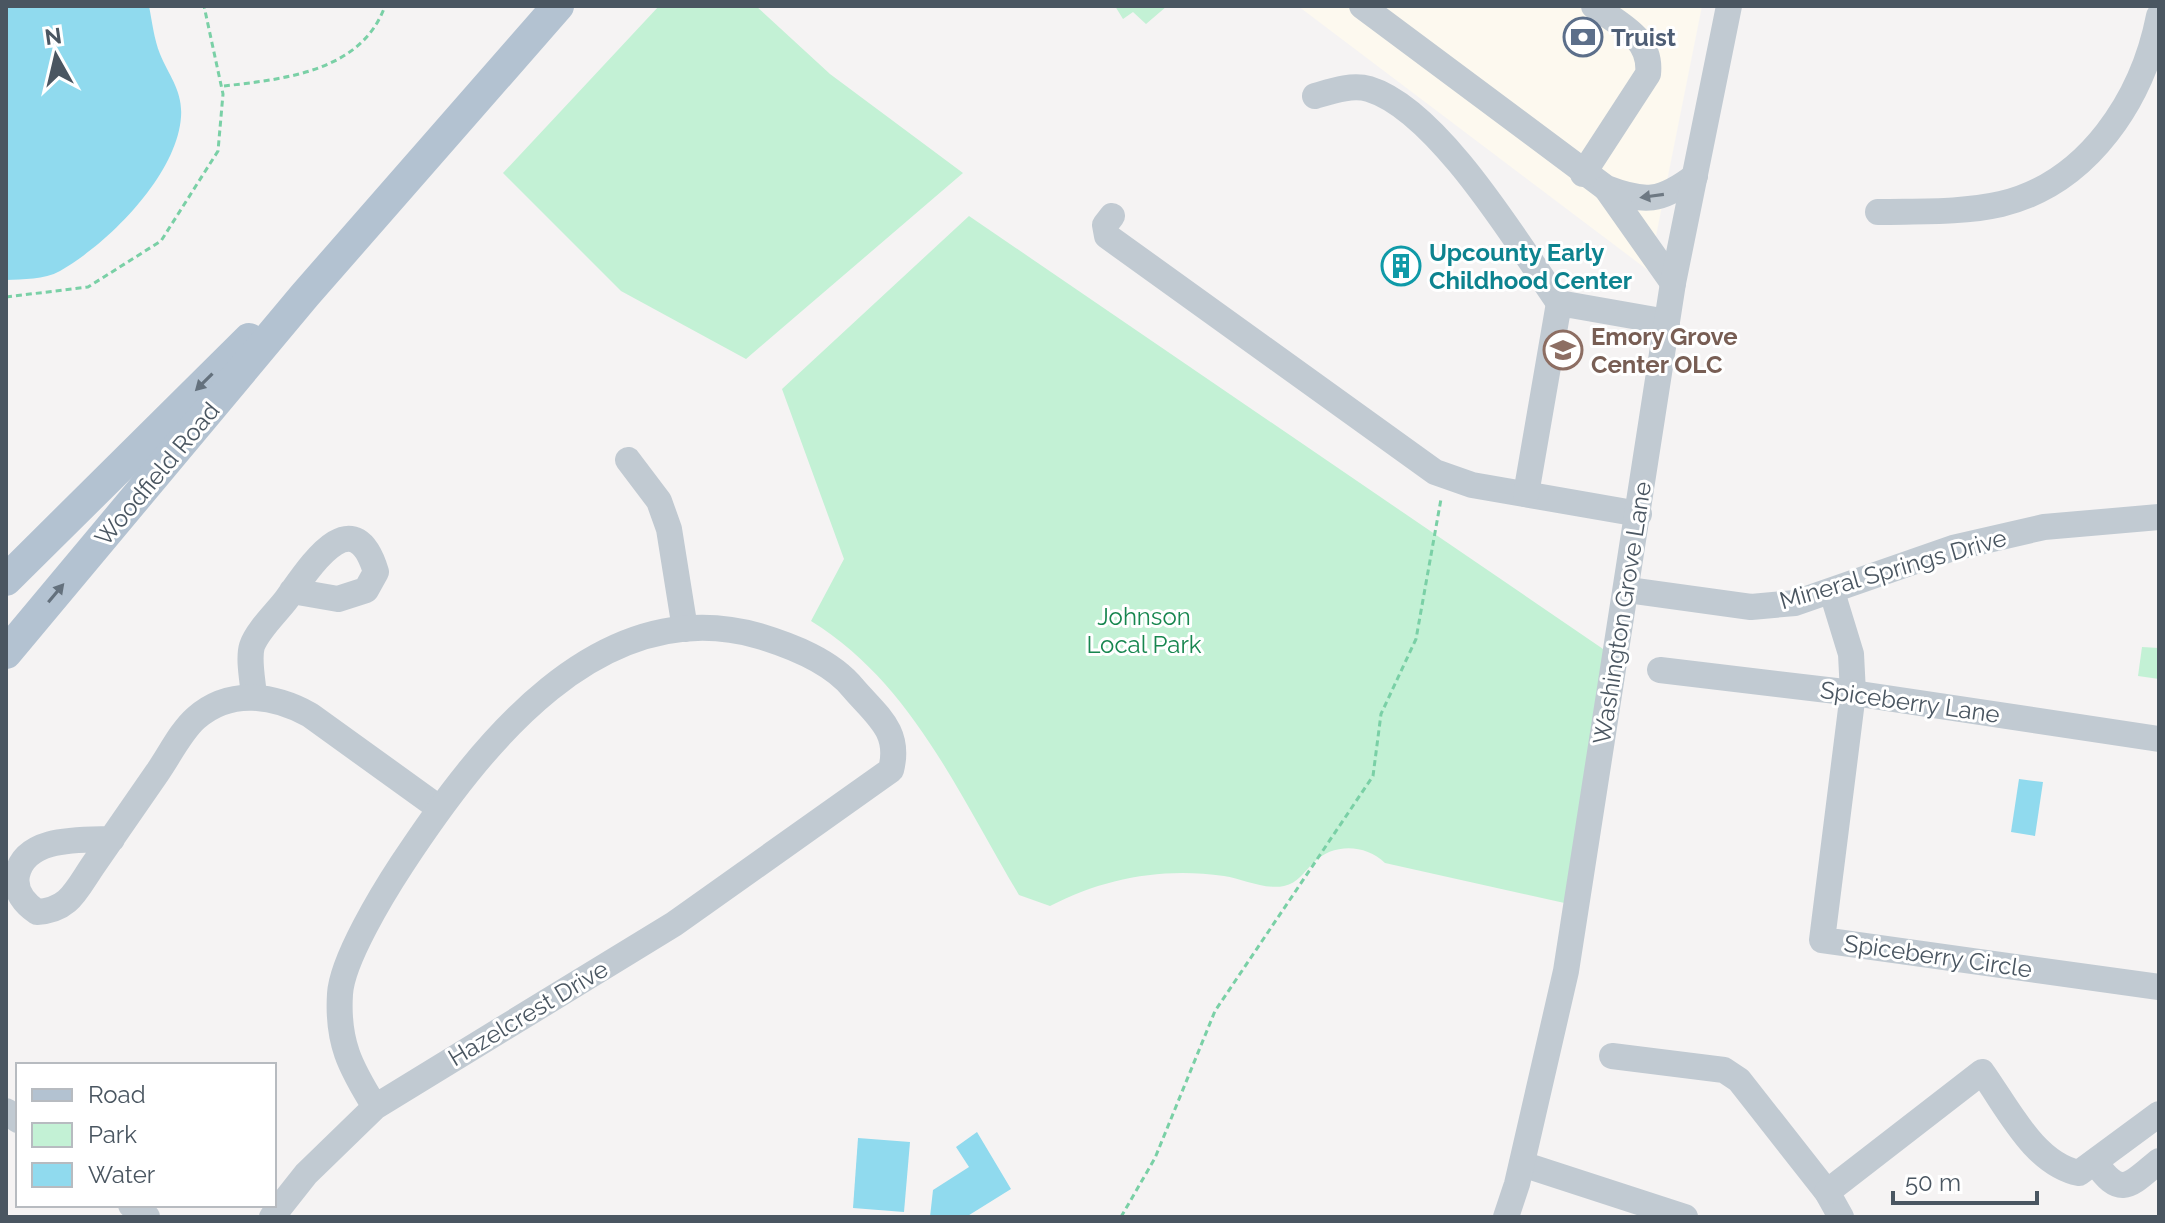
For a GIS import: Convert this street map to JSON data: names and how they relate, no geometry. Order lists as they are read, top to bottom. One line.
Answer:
{"streets":{"main road":["Woodfield Road"],"street":["Mineral Springs Drive","Washington Grove Lane","Spiceberry Lane","Spiceberry Circle","Hazelcrest Drive"]},"crossings":[["Mineral Springs Drive","Washington Grove Lane"],["Spiceberry Lane","Spiceberry Circle"]],"parks":["Johnson Local Park"],"places":{"bank":["Truist"],"building":["Upcounty Early Childhood Center"],"school or university":["Emory Grove Center OLC"]},"legend":["Road","Park","Water"],"scale_bar":"50 m","north":"top"}
